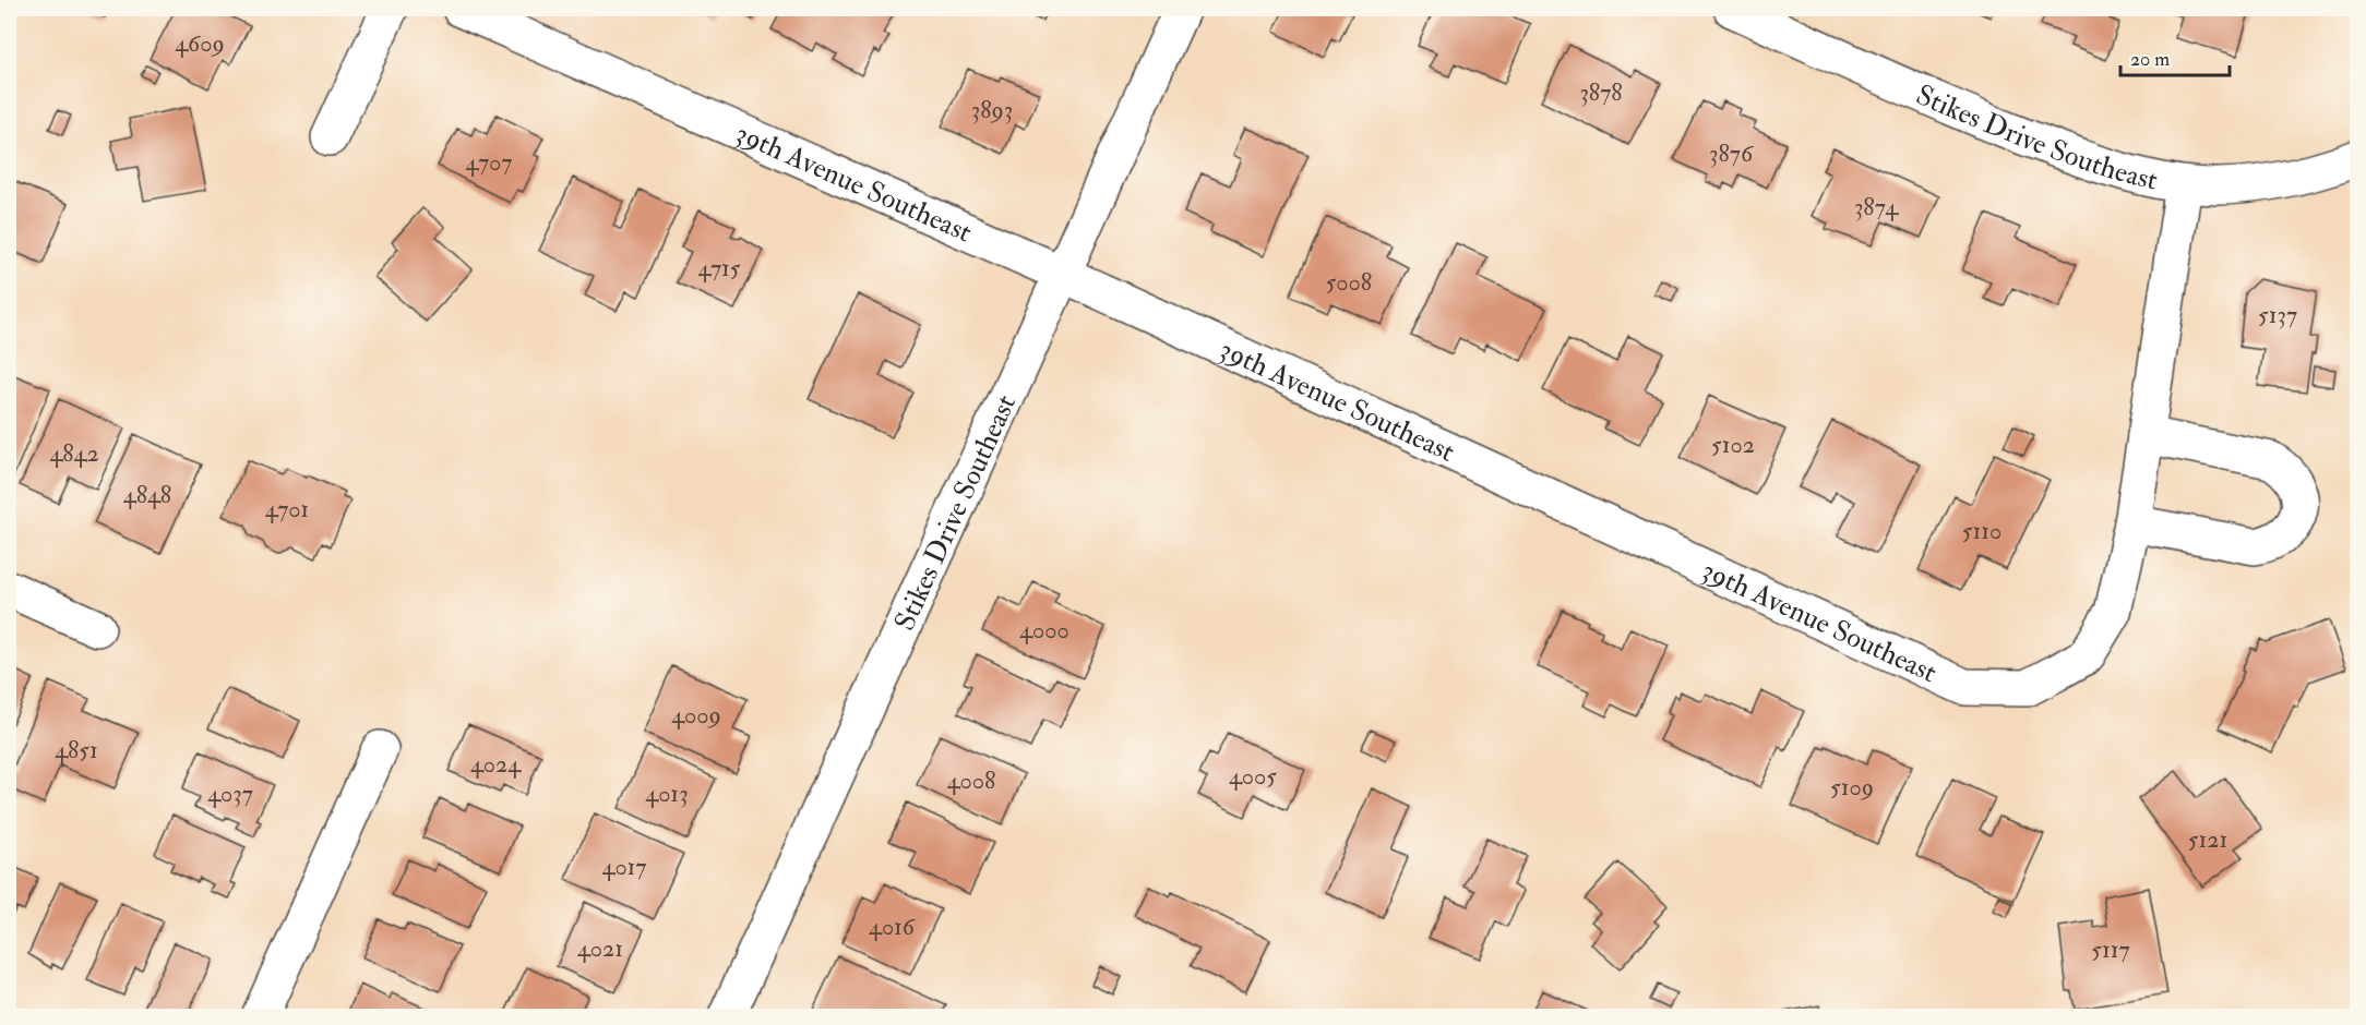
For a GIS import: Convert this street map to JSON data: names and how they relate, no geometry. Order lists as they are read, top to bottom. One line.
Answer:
{"streets":{"street":["Stikes Drive Southeast","39th Avenue Southeast"]},"crossings":[["Stikes Drive Southeast","39th Avenue Southeast"]],"house_numbers":["4609","3878","3893","3876","4707","3874","4715","5008","5137","5102","4842","4848","4701","5110","4000","4009","4851","4024","4005","4008","5109","4037","4013","5121","4017","4016","4021","5117"],"scale_bar":"20 m"}
